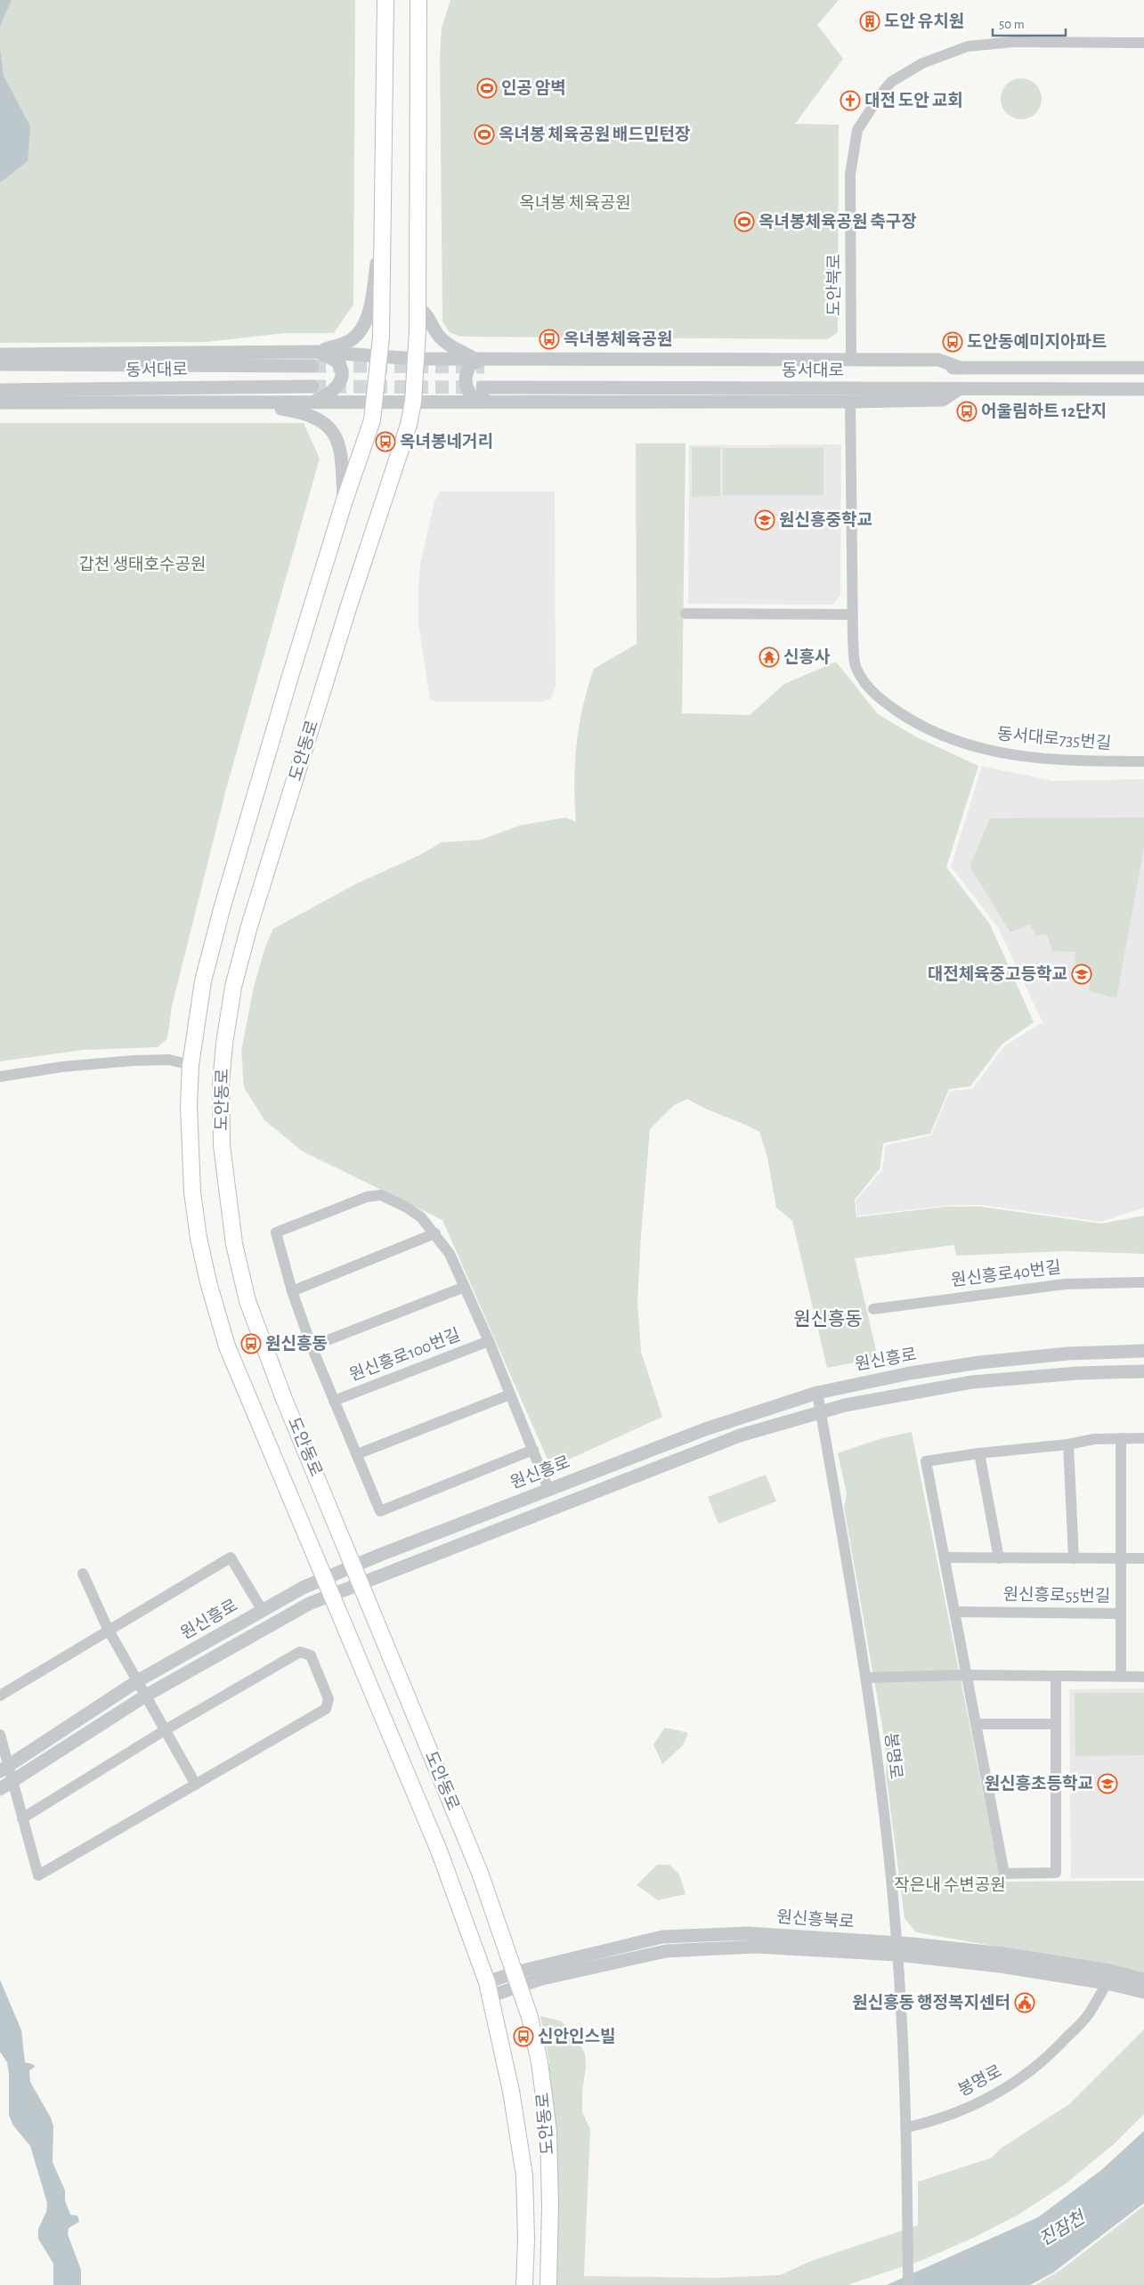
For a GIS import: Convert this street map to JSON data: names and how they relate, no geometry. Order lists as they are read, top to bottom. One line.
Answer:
{"streets":{"main road":["도안동로"],"street":["도안북로","동서대로","동서대로735번길","원신흥로40번길","원신흥로100번길","원신흥로","원신흥로55번길","봉명로","원신흥북로"]},"crossings":[["도안동로","원신흥로"],["도안동로","원신흥북로"],["원신흥로100번길","원신흥로"],["원신흥로","봉명로"],["봉명로","원신흥북로"]],"districts":["원신흥동"],"water":["진잠천"],"parks":["옥녀봉 체육공원","갑천 생태호수공원","작은내 수변공원"],"places":{"building":["도안 유치원"],"sports":["인공 암벽","옥녀봉 체육공원 배드민턴장","옥녀봉체육공원 축구장"],"church":["대전 도안 교회"],"bus stop":["옥녀봉체육공원","도안동예미지아파트","어울림하트 12단지","옥녀봉네거리","원신흥동","신안인스빌"],"school or university":["원신흥중학교","대전체육중고등학교","원신흥초등학교"],"temple":["신흥사"],"public building":["원신흥동 행정복지센터"]},"scale_bar":"50 m"}
